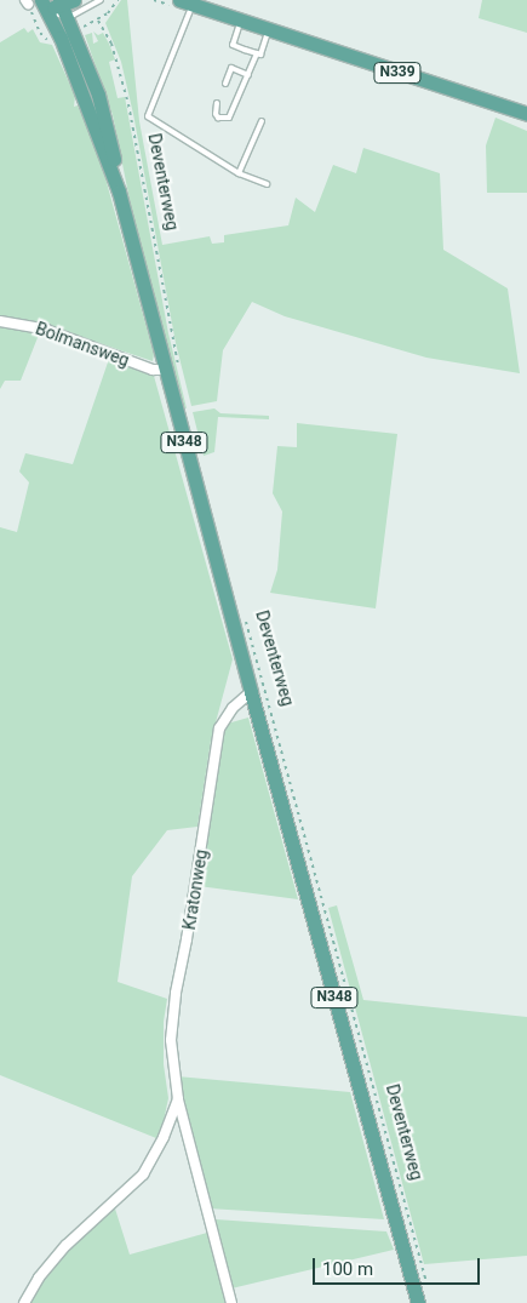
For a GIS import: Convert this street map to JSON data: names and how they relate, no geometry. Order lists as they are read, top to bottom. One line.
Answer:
{"streets":{"main road":["N339","Deventerweg","N348"],"street":["Bolmansweg","Kratonweg"]},"crossings":[["Deventerweg","Bolmansweg"],["Deventerweg","Kratonweg"]],"scale_bar":"100 m"}
